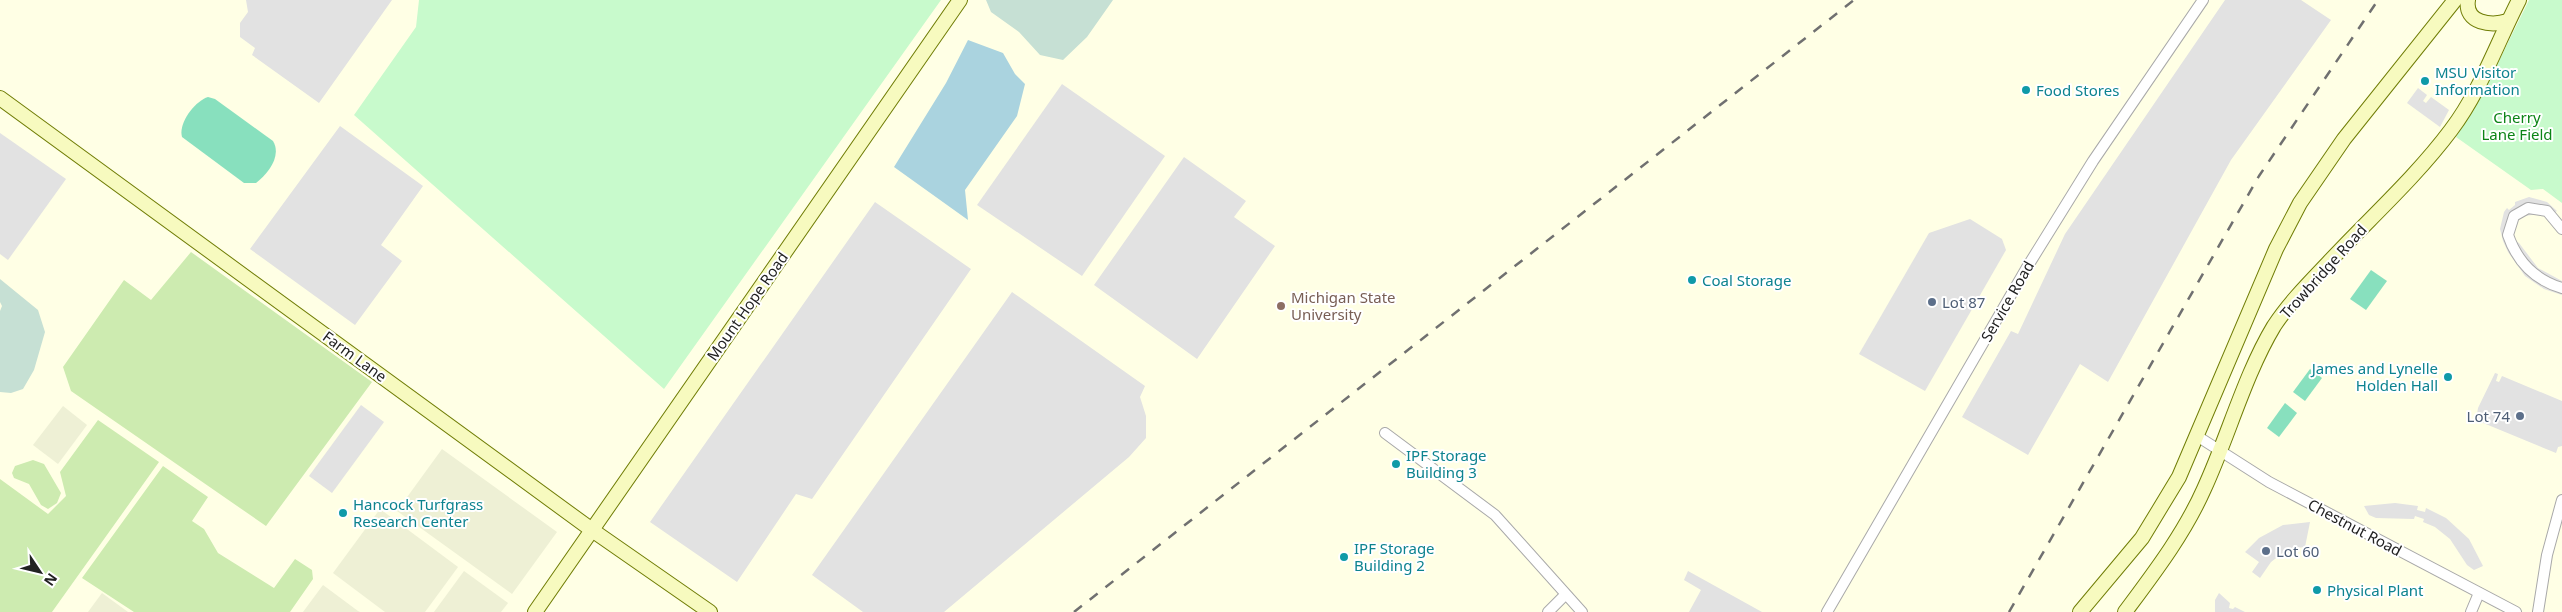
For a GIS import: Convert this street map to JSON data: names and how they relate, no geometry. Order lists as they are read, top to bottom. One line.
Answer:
{"streets":{"street":["Trowbridge Road","Service Road","Mount Hope Road","Farm Lane","Chestnut Road"]},"crossings":[["Trowbridge Road","Chestnut Road"],["Mount Hope Road","Farm Lane"]],"parks":["Cherry Lane Field"],"places":["MSU Visitor Information","Food Stores","Coal Storage","Lot 87","Michigan State University","James and Lynelle Holden Hall","Lot 74","IPF Storage Building 3","Hancock Turfgrass Research Center","Lot 60","IPF Storage Building 2","Physical Plant"],"north":"bottom right"}
